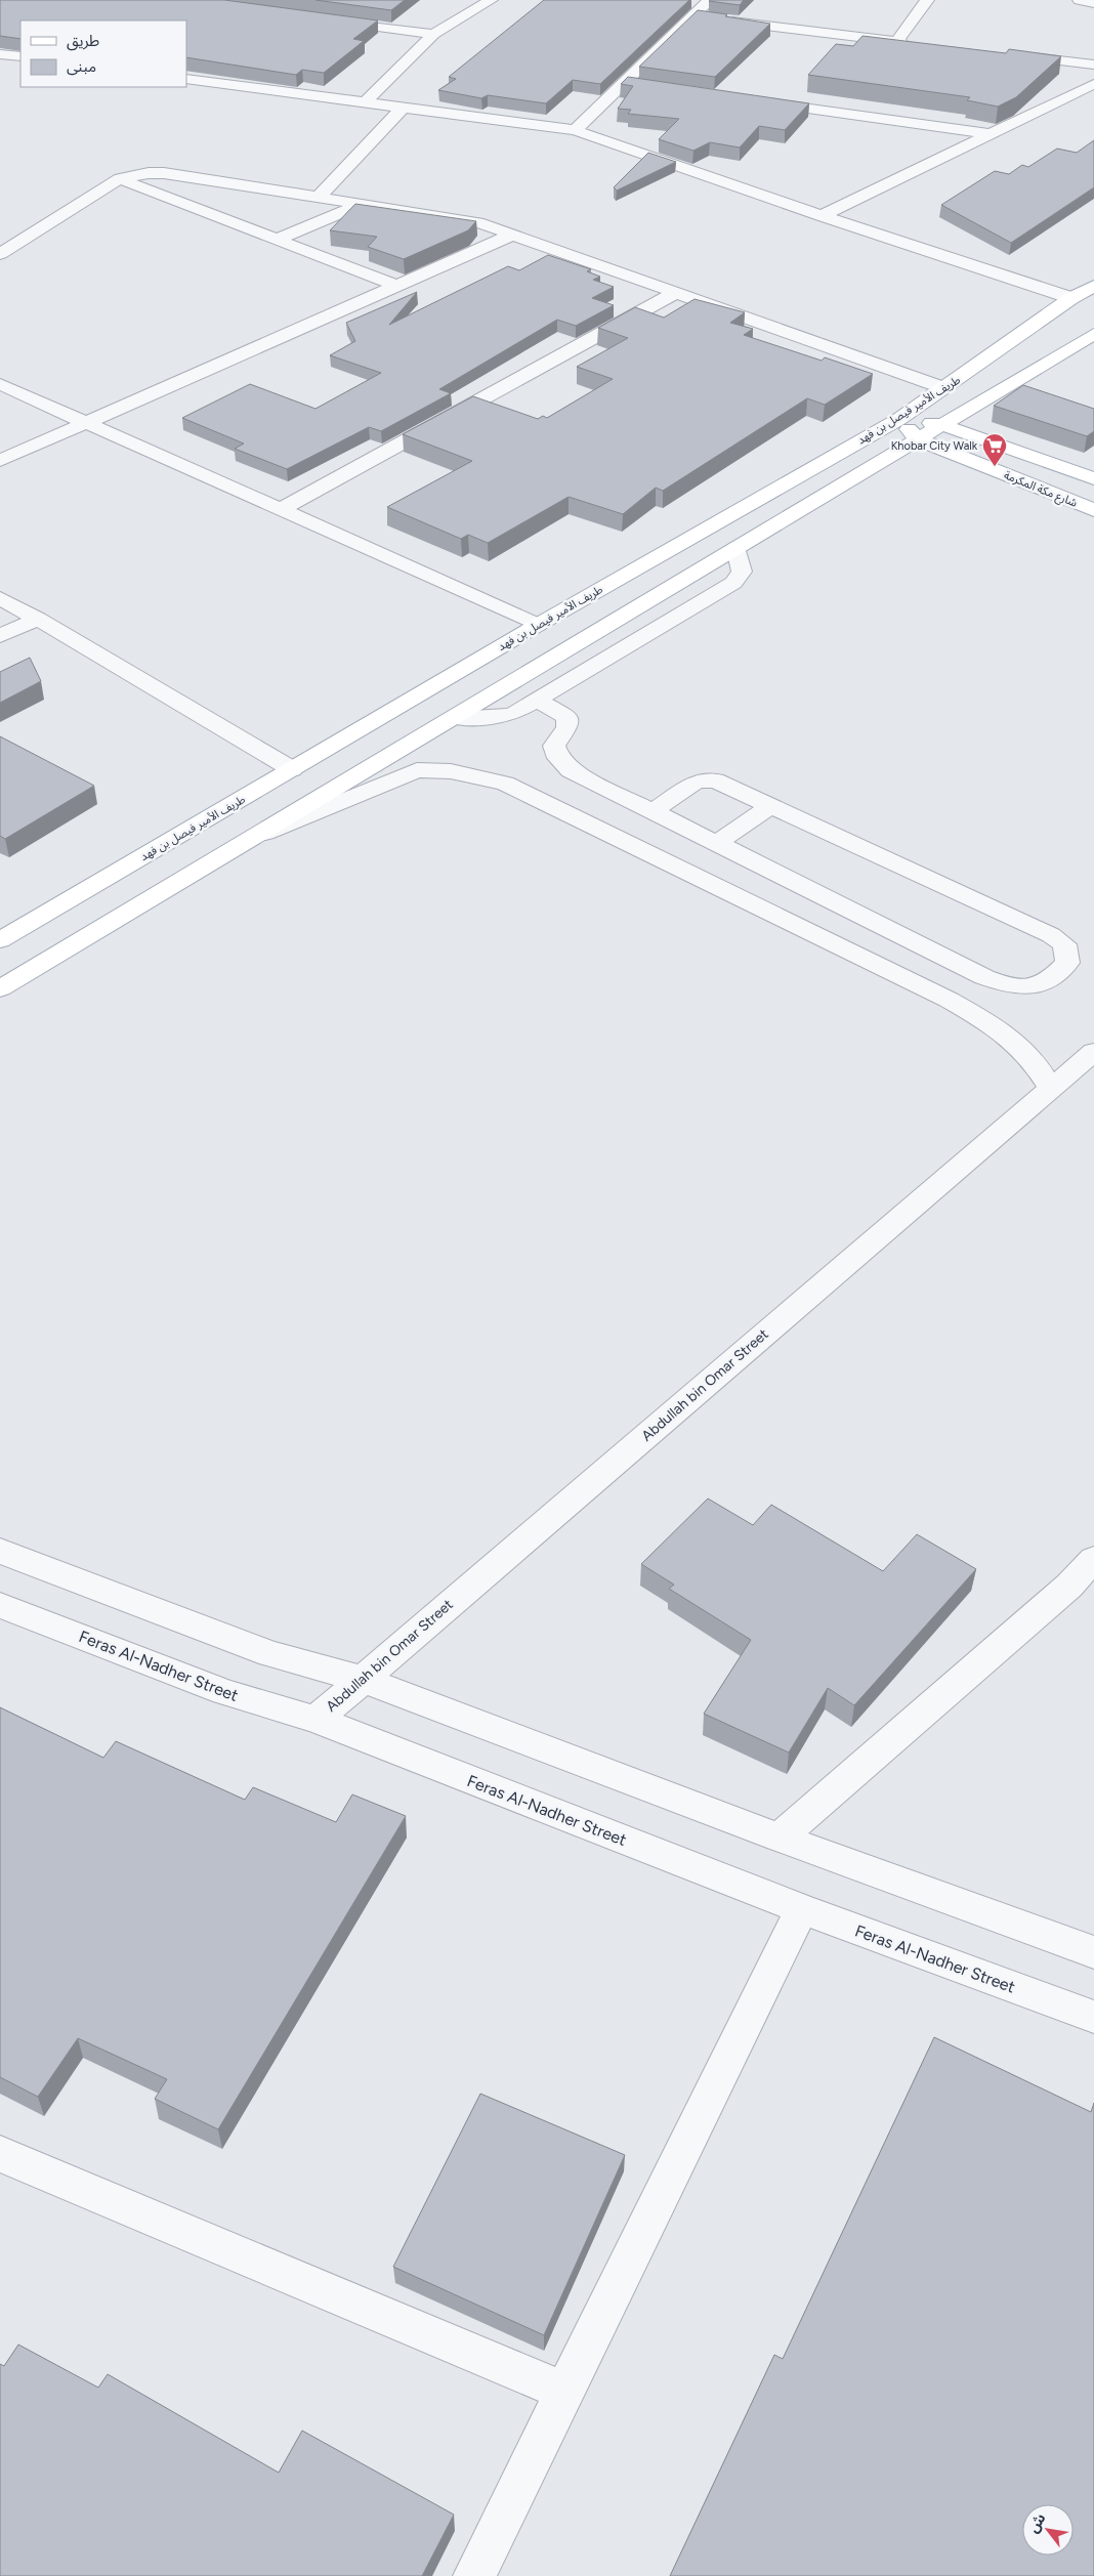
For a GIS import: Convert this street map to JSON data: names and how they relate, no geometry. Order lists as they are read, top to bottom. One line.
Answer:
{"streets":{"main road":["طريف الأمير فيصل بن فهد","شارع مكة المكرمة"],"street":["Abdullah bin Omar Street","Feras Al-Nadher Street"]},"crossings":[["طريف الأمير فيصل بن فهد","شارع مكة المكرمة"],["Abdullah bin Omar Street","Feras Al-Nadher Street"]],"places":{"supermarket":["Khobar City Walk"]},"legend":["طريق","مبنى"],"north":"top left"}
